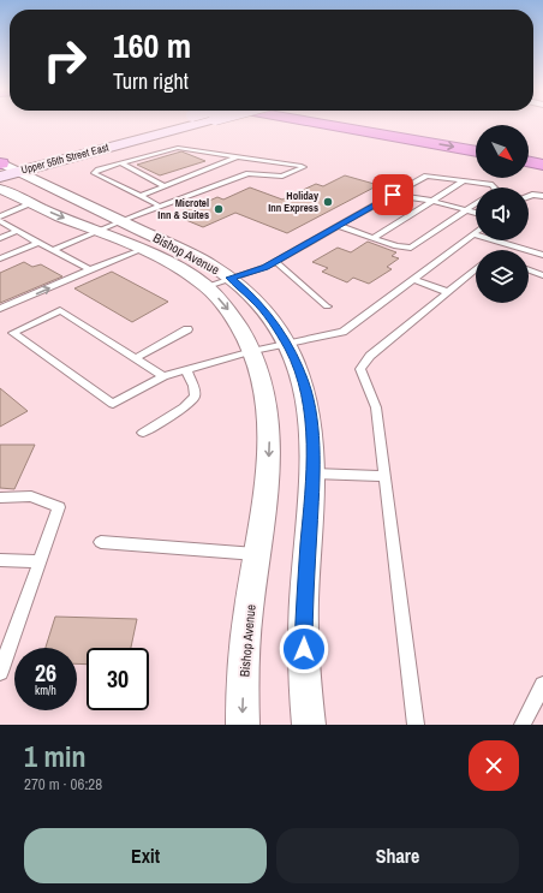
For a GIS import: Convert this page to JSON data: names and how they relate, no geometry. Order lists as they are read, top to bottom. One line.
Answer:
{"streets":{"street":["Upper 55th Street East","Bishop Avenue"]},"crossings":[["Upper 55th Street East","Bishop Avenue"]],"places":["Holiday Inn Express","Microtel Inn & Suites"],"north":"bottom right","page":{"turn":["160 m","Turn right"],"speed":"26 km/h","limit":"30","heading":["1 min","270 m · 06:28"],"buttons":["Exit","Share"]}}
